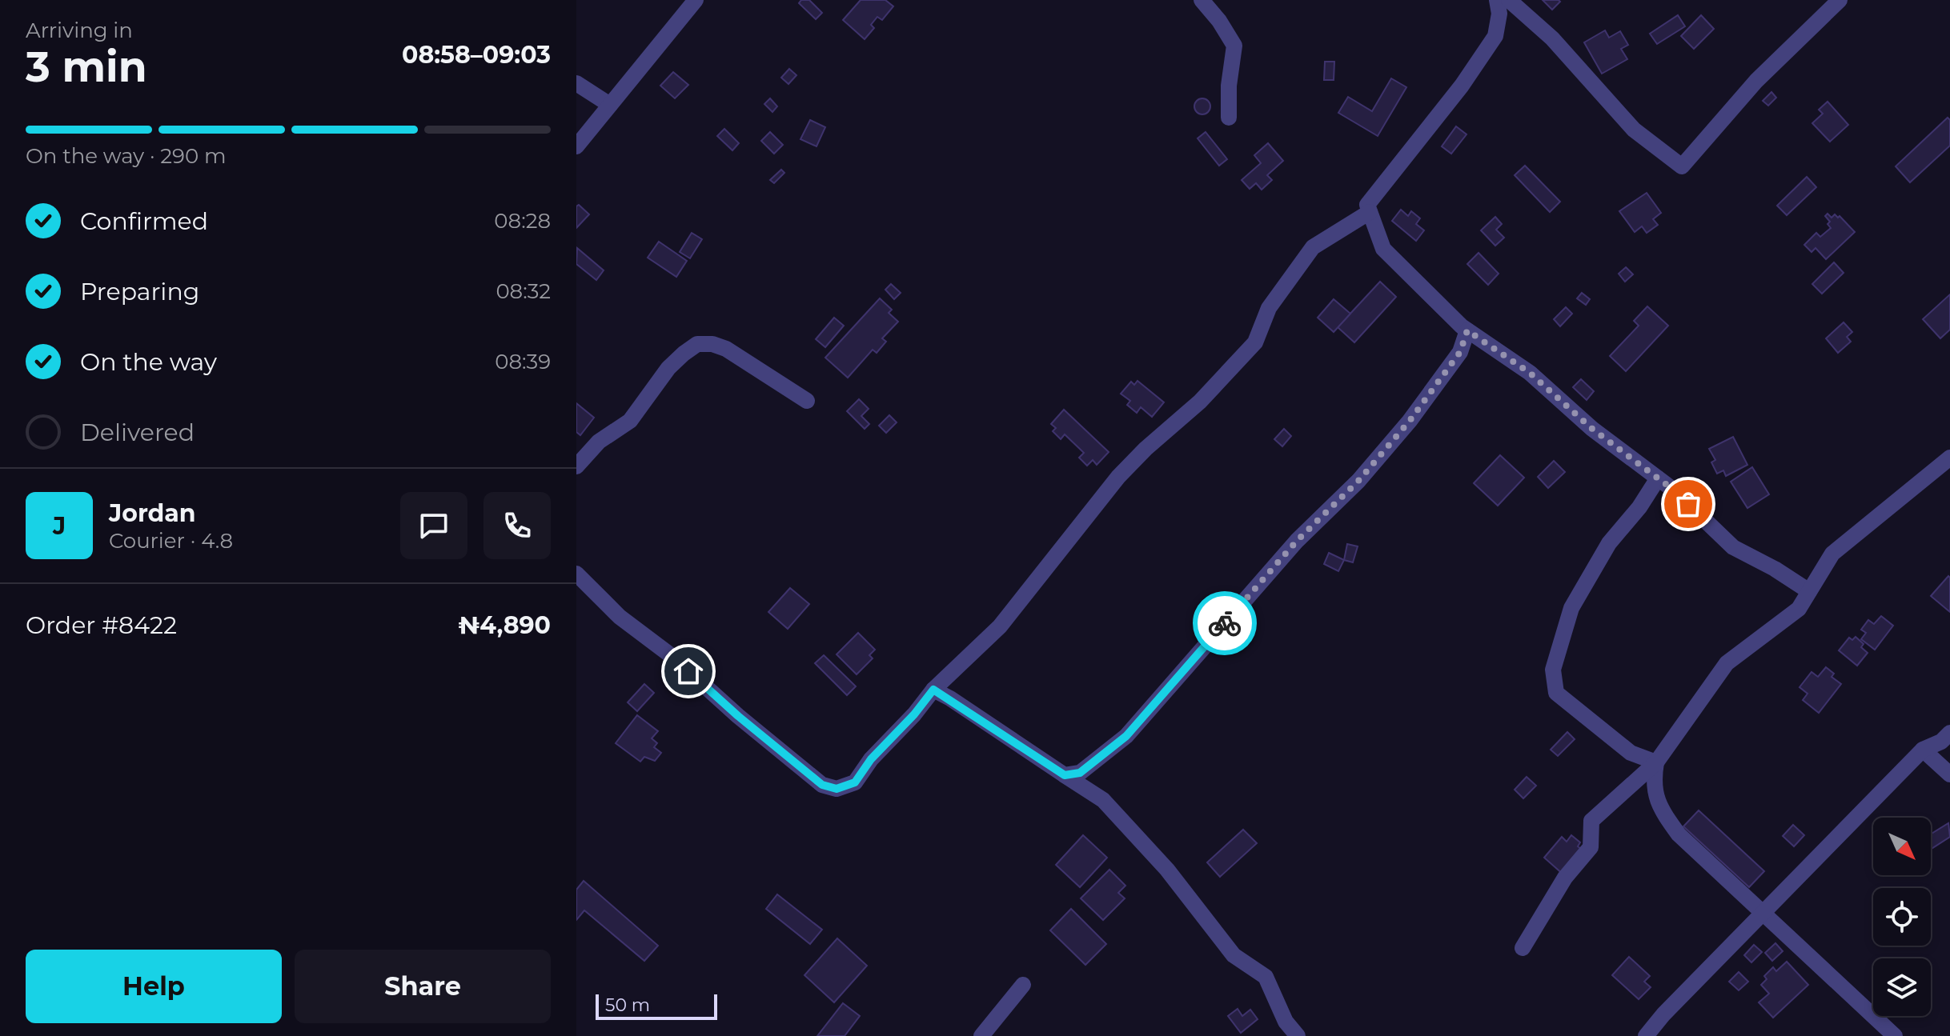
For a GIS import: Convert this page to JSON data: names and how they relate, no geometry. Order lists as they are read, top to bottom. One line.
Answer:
{"scale_bar":"50 m","north":"bottom right","page":{"heading":["3 min","Arriving in","08:58–09:03"],"panel":["Jordan","Courier · 4.8","Order #8422","₦4,890"],"bar":"On the way · 290 m","list":[["Confirmed","08:28"],["Preparing","08:32"],["On the way","08:39"],"Delivered"],"round":"J","buttons":["Help","Share"],"scale":"50 m"}}
